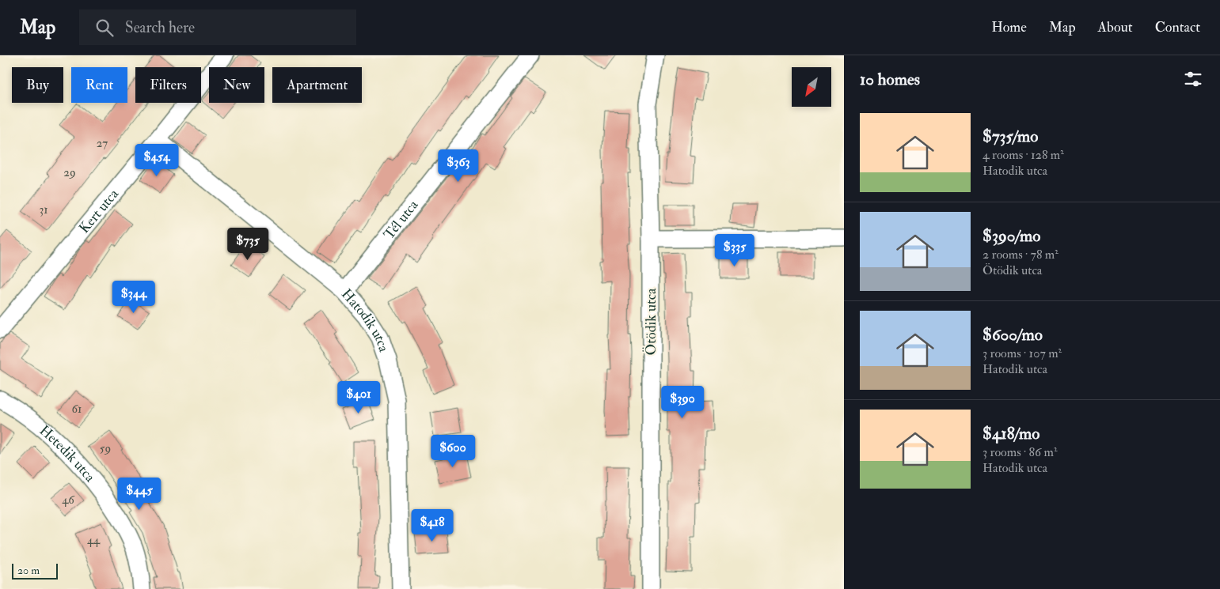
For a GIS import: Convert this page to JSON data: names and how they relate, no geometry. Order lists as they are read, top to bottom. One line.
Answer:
{"streets":{"street":["Kert utca","Tél utca","Hatodik utca","Ötödik utca","Hetedik utca"]},"crossings":[["Kert utca","Hatodik utca"],["Tél utca","Hatodik utca"]],"house_numbers":["27","29","31","61","59","46","44"],"scale_bar":"20 m","north":"bottom left","page":{"header":"Map","search":"Search here","nav":["Home","Map","About","Contact"],"heading":"10 homes","chip":["Buy","Rent","Filters","New","Apartment"],"list":[{"name":"$735/mo","note":"4 rooms · 128 m² · Hatodik utca"},{"name":"$390/mo","note":"2 rooms · 78 m² · Ötödik utca"},{"name":"$600/mo","note":"3 rooms · 107 m² · Hatodik utca"},{"name":"$418/mo","note":"3 rooms · 86 m² · Hatodik utca"}],"price":["$454","$363","$735","$335","$344","$401","$390","$600","$445","$418"],"scale":"20 m"}}
